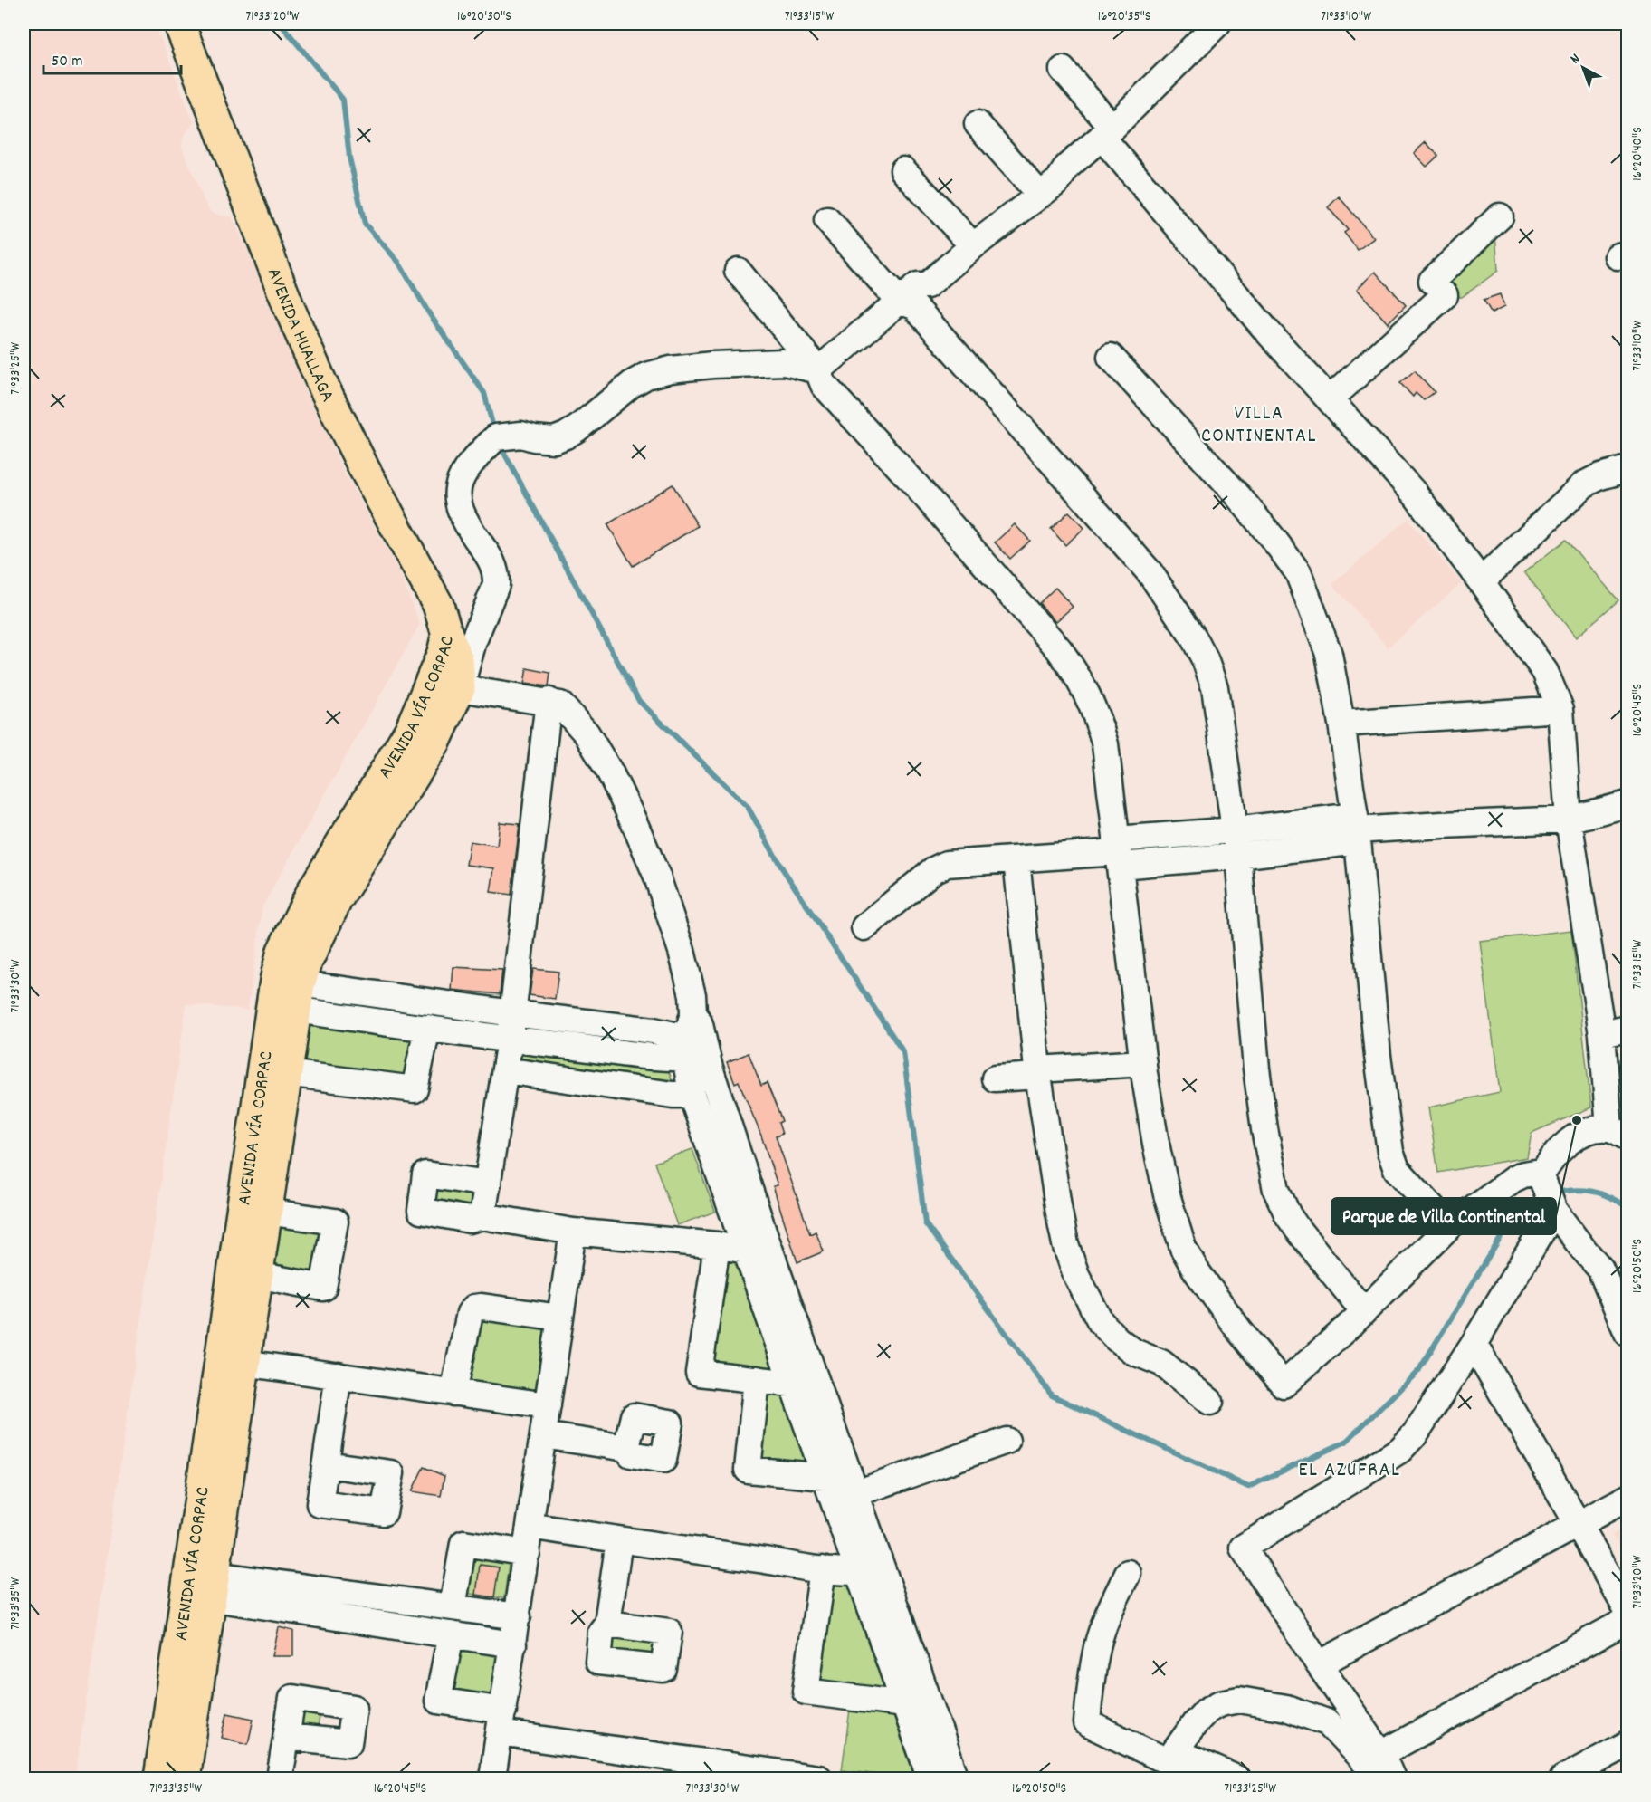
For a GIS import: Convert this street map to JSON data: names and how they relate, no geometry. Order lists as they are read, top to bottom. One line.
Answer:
{"streets":{"main road":["AVENIDA HUALLAGA","AVENIDA VÍA CORPAC"]},"crossings":[["AVENIDA HUALLAGA","AVENIDA VÍA CORPAC"]],"districts":["VILLA CONTINENTAL","EL AZUFRAL"],"places":["Parque de Villa Continental"],"scale_bar":"50 m","north":"top left","coordinates":["71°33'20\"W","16°20'30\"S","71°33'15\"W","16°20'35\"S","71°33'10\"W","16°20'40\"S","71°33'25\"W","16°20'45\"S","71°33'30\"W","16°20'50\"S","71°33'35\"W"]}
